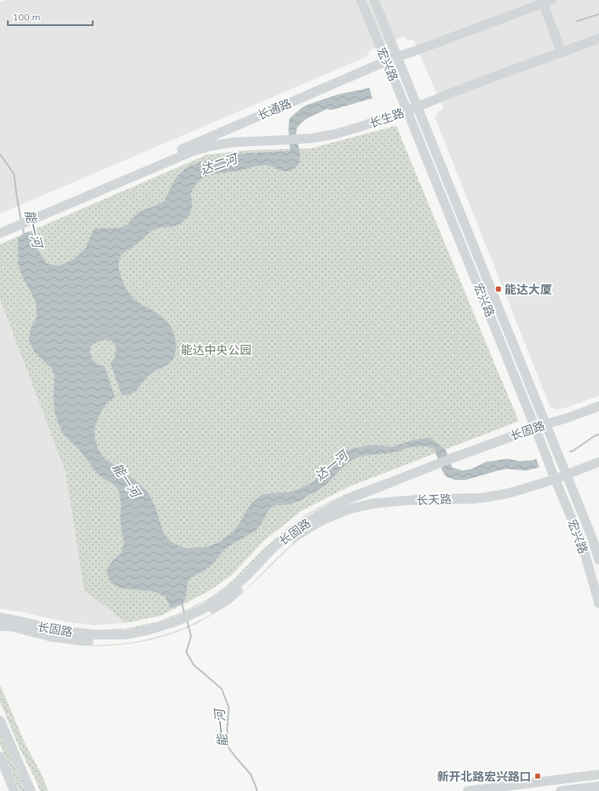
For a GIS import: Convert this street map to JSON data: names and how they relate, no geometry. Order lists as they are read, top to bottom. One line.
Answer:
{"streets":{"street":["宏兴路","长通路","长生路","长固路","长天路"]},"crossings":[["宏兴路","长通路"],["宏兴路","长生路"],["宏兴路","长固路"],["宏兴路","长天路"],["长固路","长天路"]],"water":["达二河","能一河","达一河"],"parks":["能达中央公园"],"places":{"transit":["能达大厦","新开北路宏兴路口"]},"scale_bar":"100 m"}
